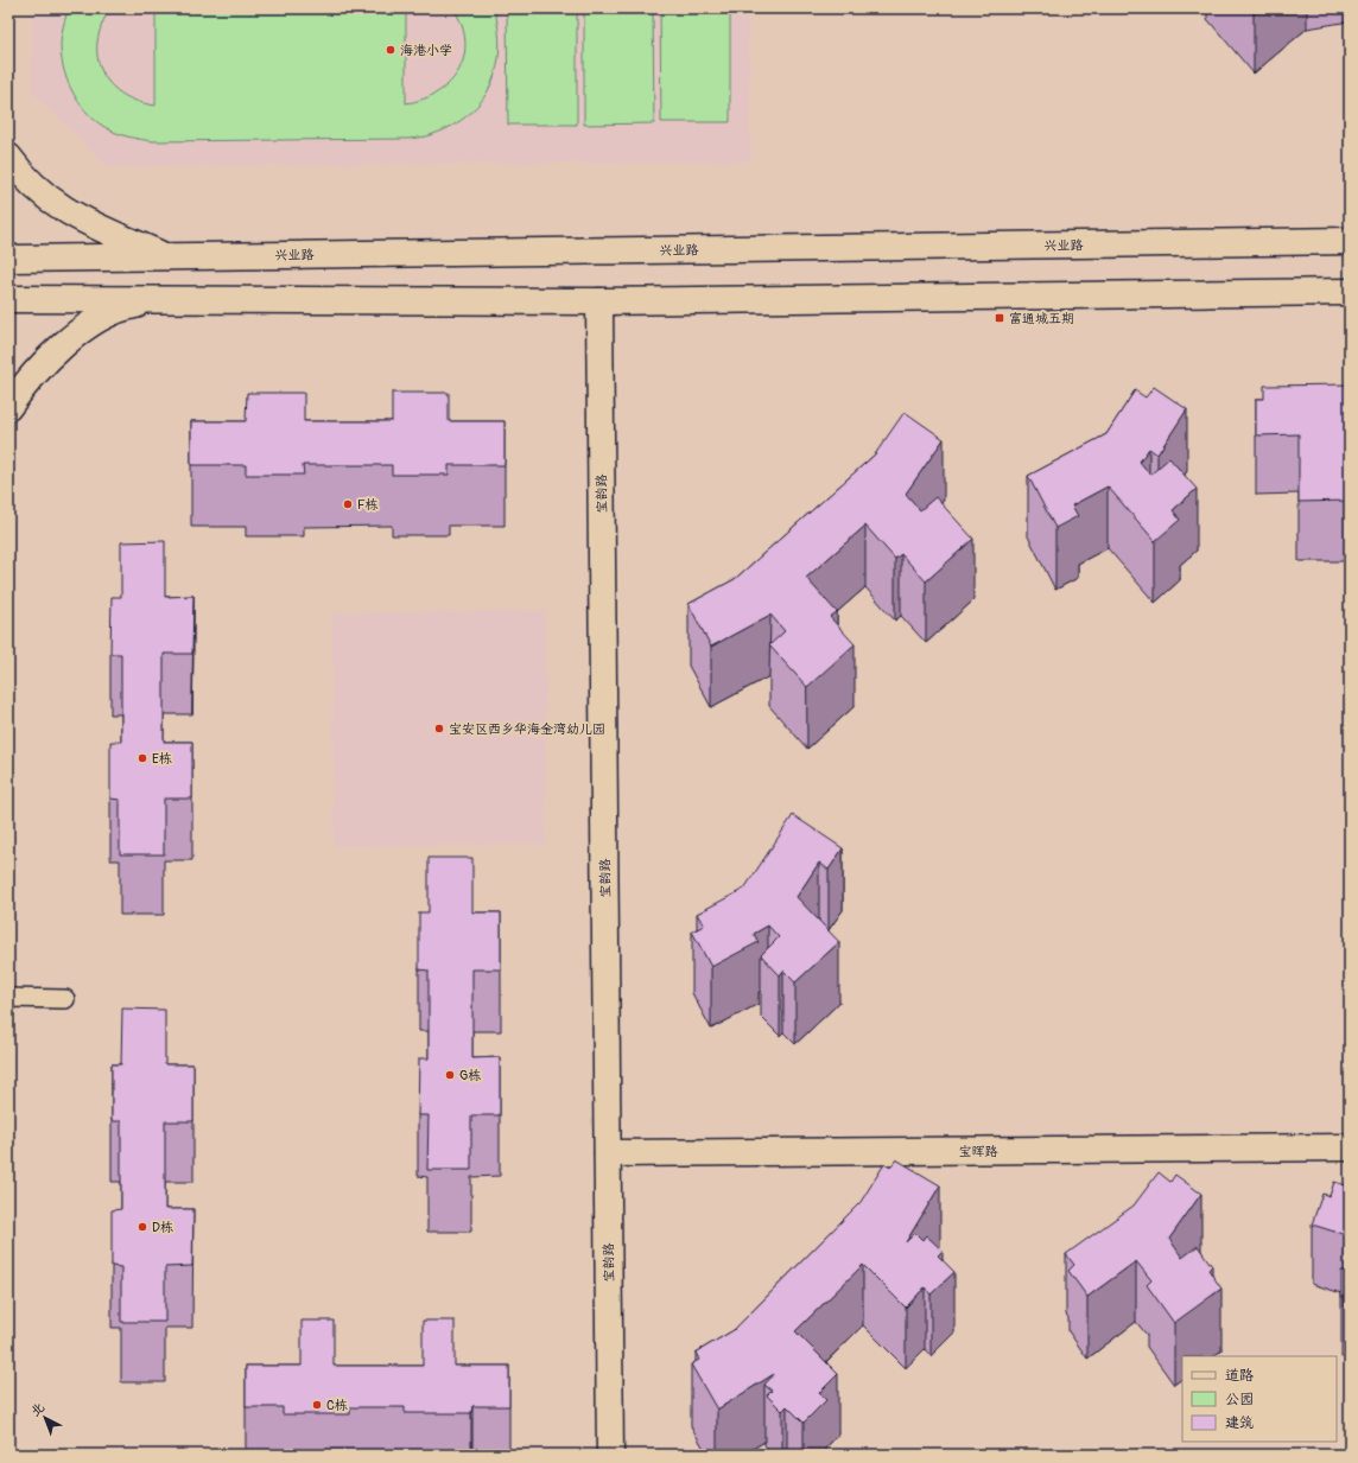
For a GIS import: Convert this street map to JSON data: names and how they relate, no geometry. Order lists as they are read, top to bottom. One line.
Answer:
{"streets":{"main road":["兴业路","宝韵路","宝晖路"]},"crossings":[["宝韵路","宝晖路"]],"places":{"other":["海港小学","F栋","宝安区西乡华海金湾幼儿园","E栋","G栋","D栋","C栋"],"transit":["富通城五期"]},"legend":["道路","公园","建筑"],"north":"top left"}
